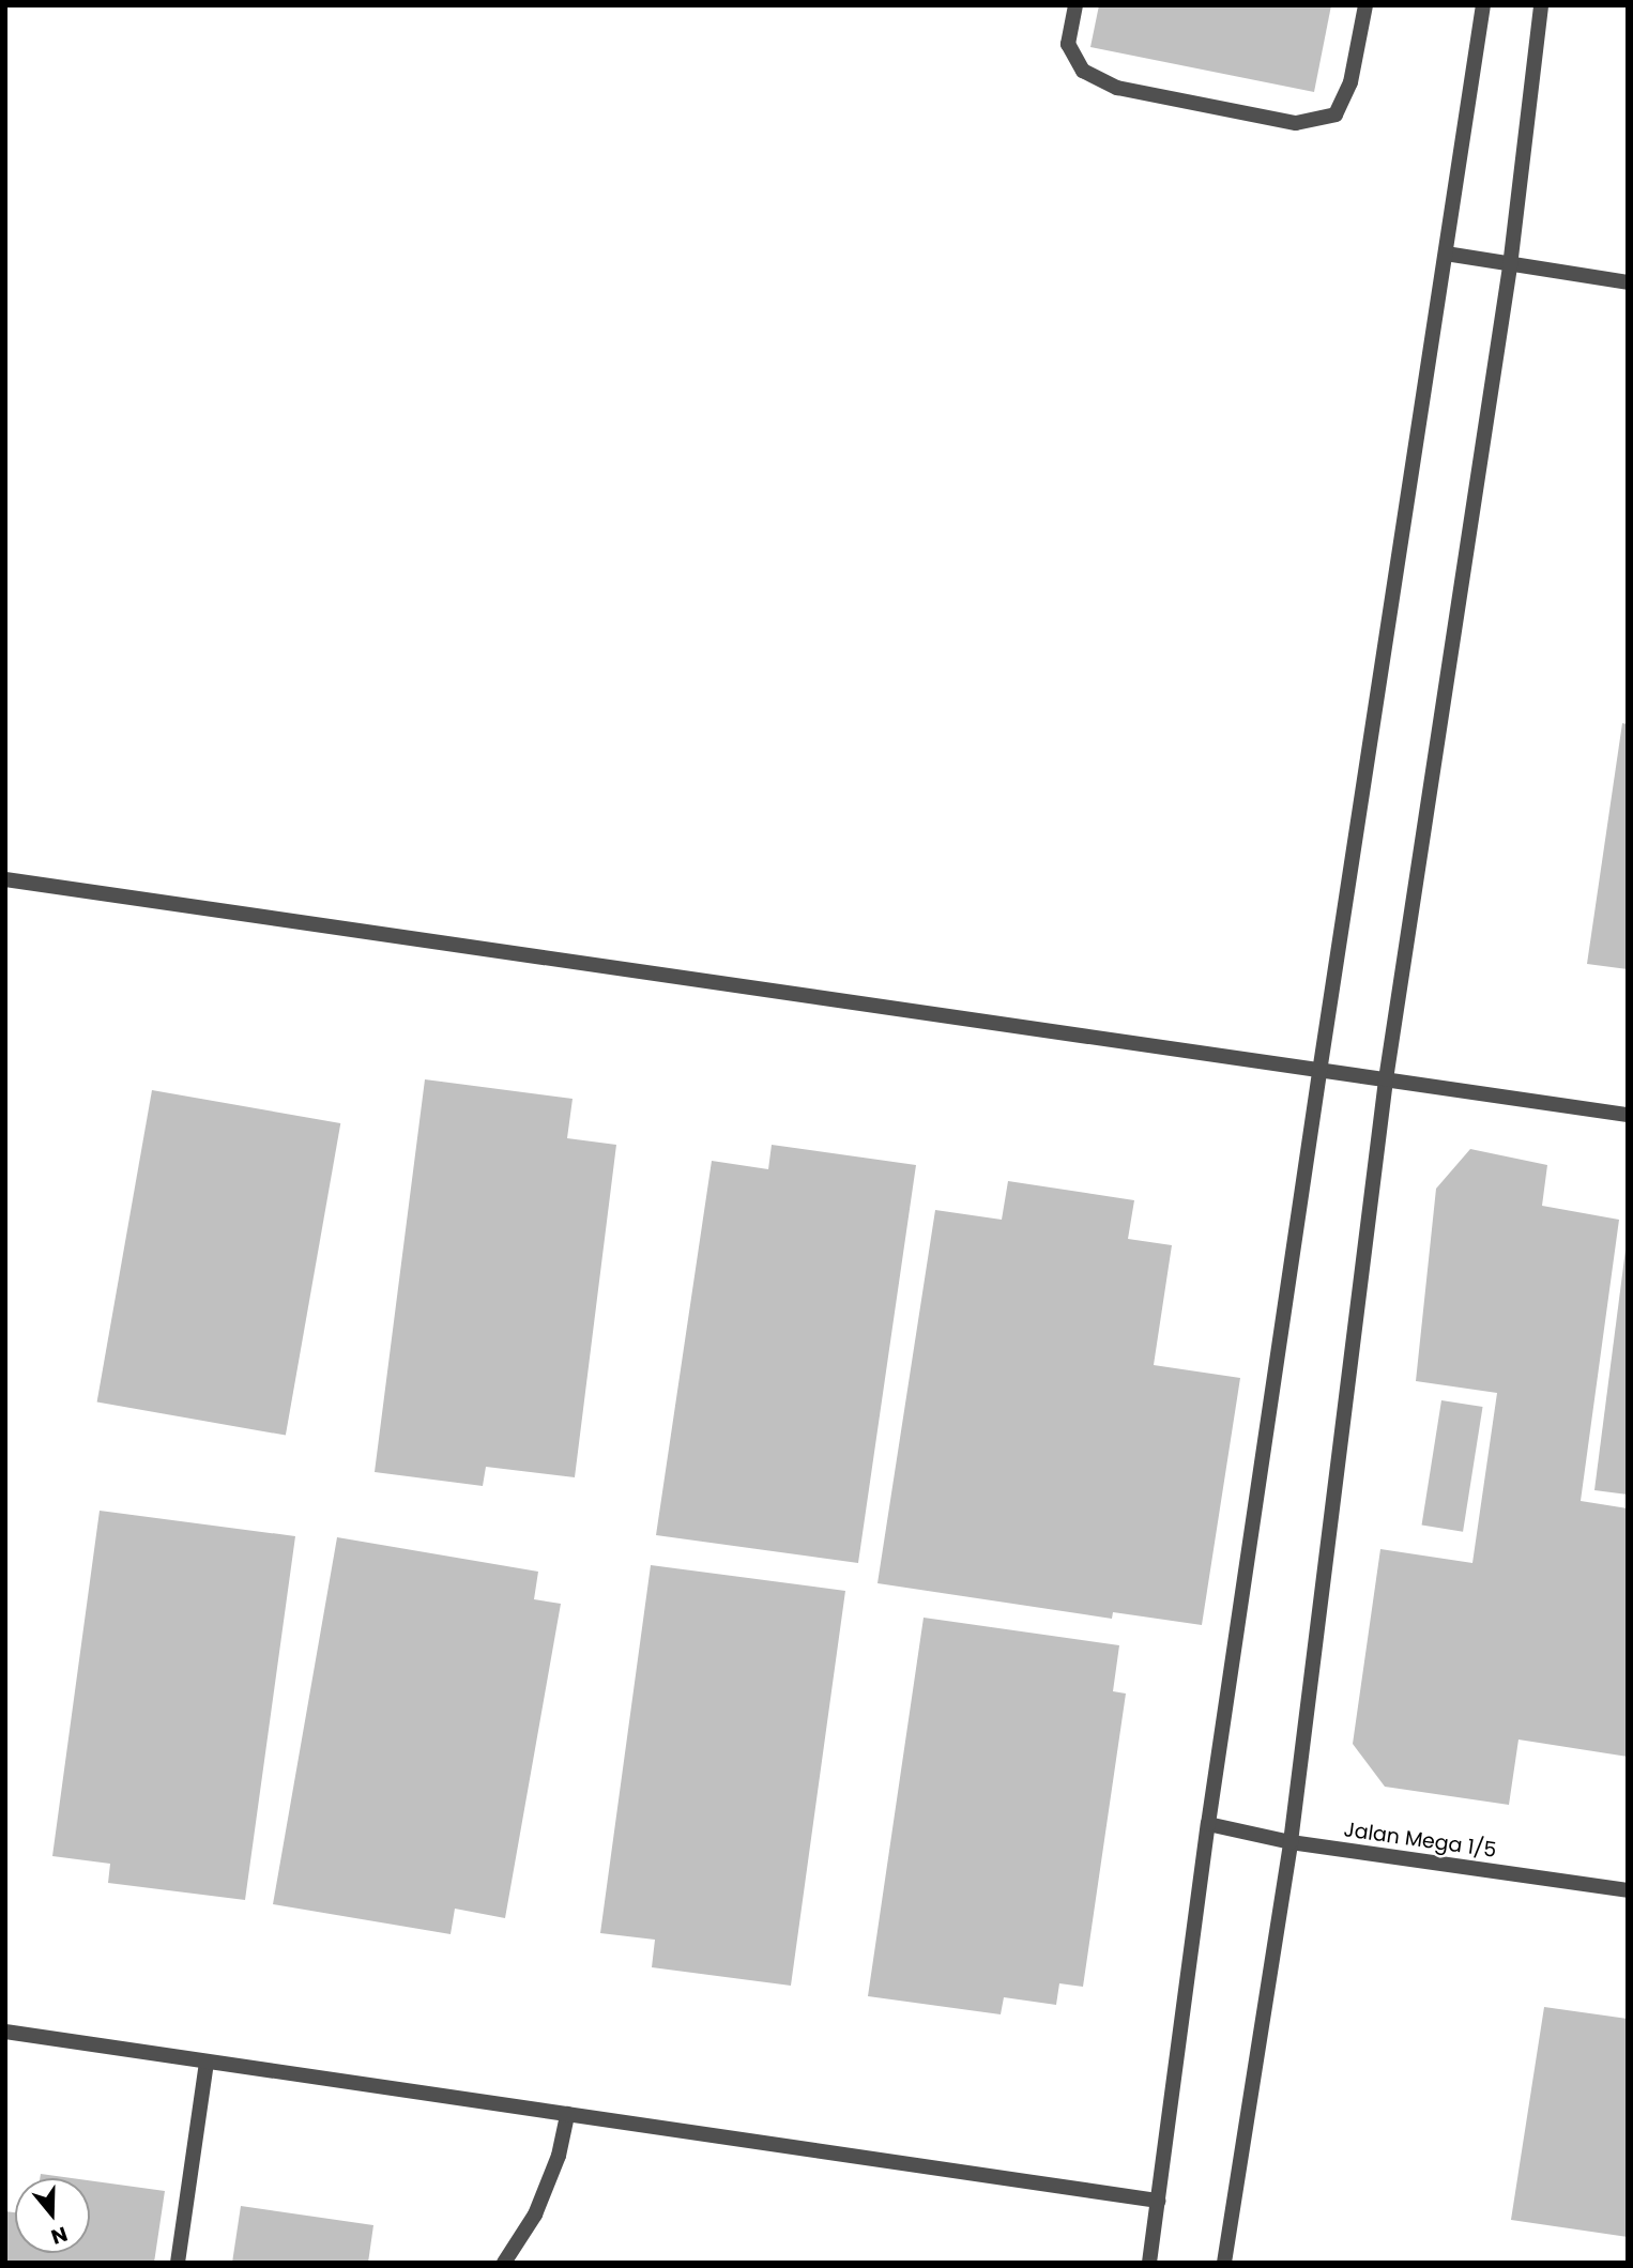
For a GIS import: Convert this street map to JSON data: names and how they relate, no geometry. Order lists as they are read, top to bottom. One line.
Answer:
{"streets":{"street":["Jalan Mega 1/5"]},"north":"bottom"}
